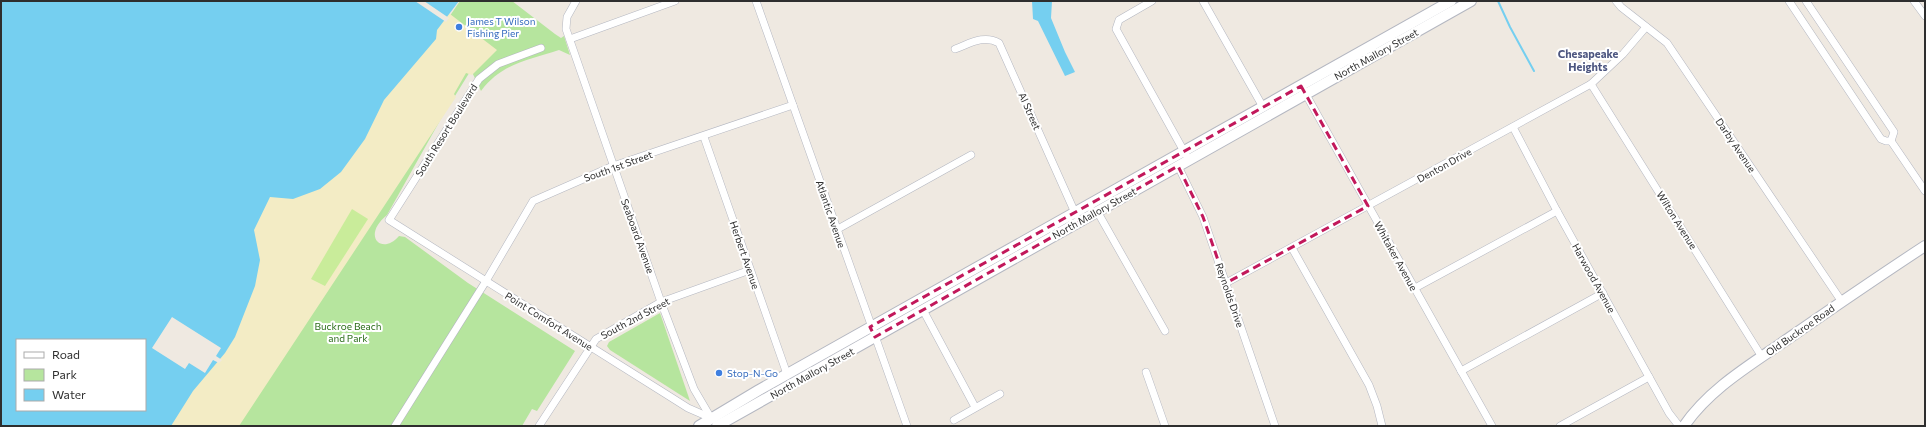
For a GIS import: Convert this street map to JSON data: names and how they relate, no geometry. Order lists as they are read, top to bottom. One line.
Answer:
{"streets":{"main road":["North Mallory Street","Old Buckroe Road"],"street":["Al Street","South Resort Boulevard","Darby Avenue","Denton Drive","South 1st Street","Atlantic Avenue","Wilton Avenue","Seaboard Avenue","Herbert Avenue","Whitaker Avenue","Harwood Avenue","Reynolds Drive","South 2nd Street","Point Comfort Avenue"]},"crossings":[["North Mallory Street","Al Street"],["North Mallory Street","Atlantic Avenue"],["North Mallory Street","Seaboard Avenue"],["North Mallory Street","Herbert Avenue"],["North Mallory Street","Whitaker Avenue"],["North Mallory Street","Reynolds Drive"],["North Mallory Street","Point Comfort Avenue"],["South Resort Boulevard","Point Comfort Avenue"],["Darby Avenue","Denton Drive"],["Darby Avenue","Old Buckroe Road"],["Denton Drive","Wilton Avenue"],["Denton Drive","Whitaker Avenue"],["Denton Drive","Harwood Avenue"],["Denton Drive","Reynolds Drive"],["South 1st Street","Atlantic Avenue"],["South 1st Street","Seaboard Avenue"],["South 1st Street","Herbert Avenue"],["South 1st Street","Point Comfort Avenue"],["Wilton Avenue","Old Buckroe Road"],["Seaboard Avenue","South 2nd Street"],["Seaboard Avenue","Point Comfort Avenue"],["Herbert Avenue","South 2nd Street"],["South 2nd Street","Point Comfort Avenue"]],"districts":["Chesapeake Heights"],"parks":["Buckroe Beach and Park"],"places":["James T Wilson Fishing Pier","Stop-N-Go"],"legend":["Road","Park","Water"]}
